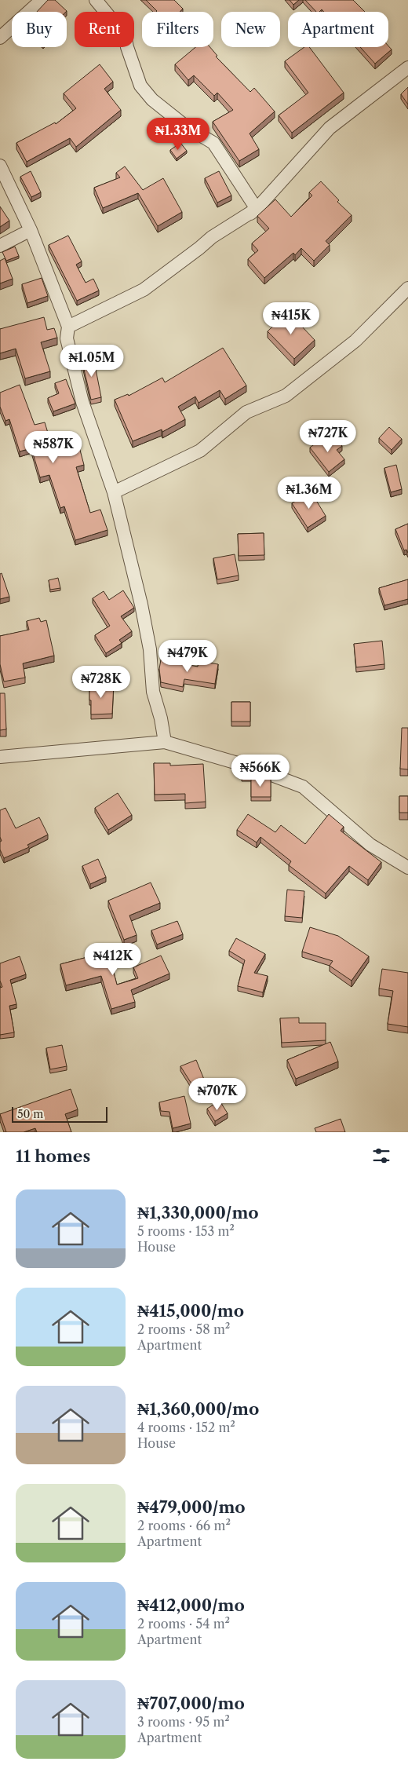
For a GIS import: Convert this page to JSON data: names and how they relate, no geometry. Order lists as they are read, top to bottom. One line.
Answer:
{"scale_bar":"50 m","page":{"chip":["Buy","Rent","Filters","New","Apartment"],"price":["₦1.33M","₦415K","₦1.05M","₦727K","₦587K","₦1.36M","₦479K","₦728K","₦566K","₦412K","₦707K"],"scale":"50 m","heading":"11 homes","list":[{"name":"₦1,330,000/mo","note":"5 rooms · 153 m² · House"},{"name":"₦415,000/mo","note":"2 rooms · 58 m² · Apartment"},{"name":"₦1,360,000/mo","note":"4 rooms · 152 m² · House"},{"name":"₦479,000/mo","note":"2 rooms · 66 m² · Apartment"},{"name":"₦412,000/mo","note":"2 rooms · 54 m² · Apartment"},{"name":"₦707,000/mo","note":"3 rooms · 95 m² · Apartment"}]}}
